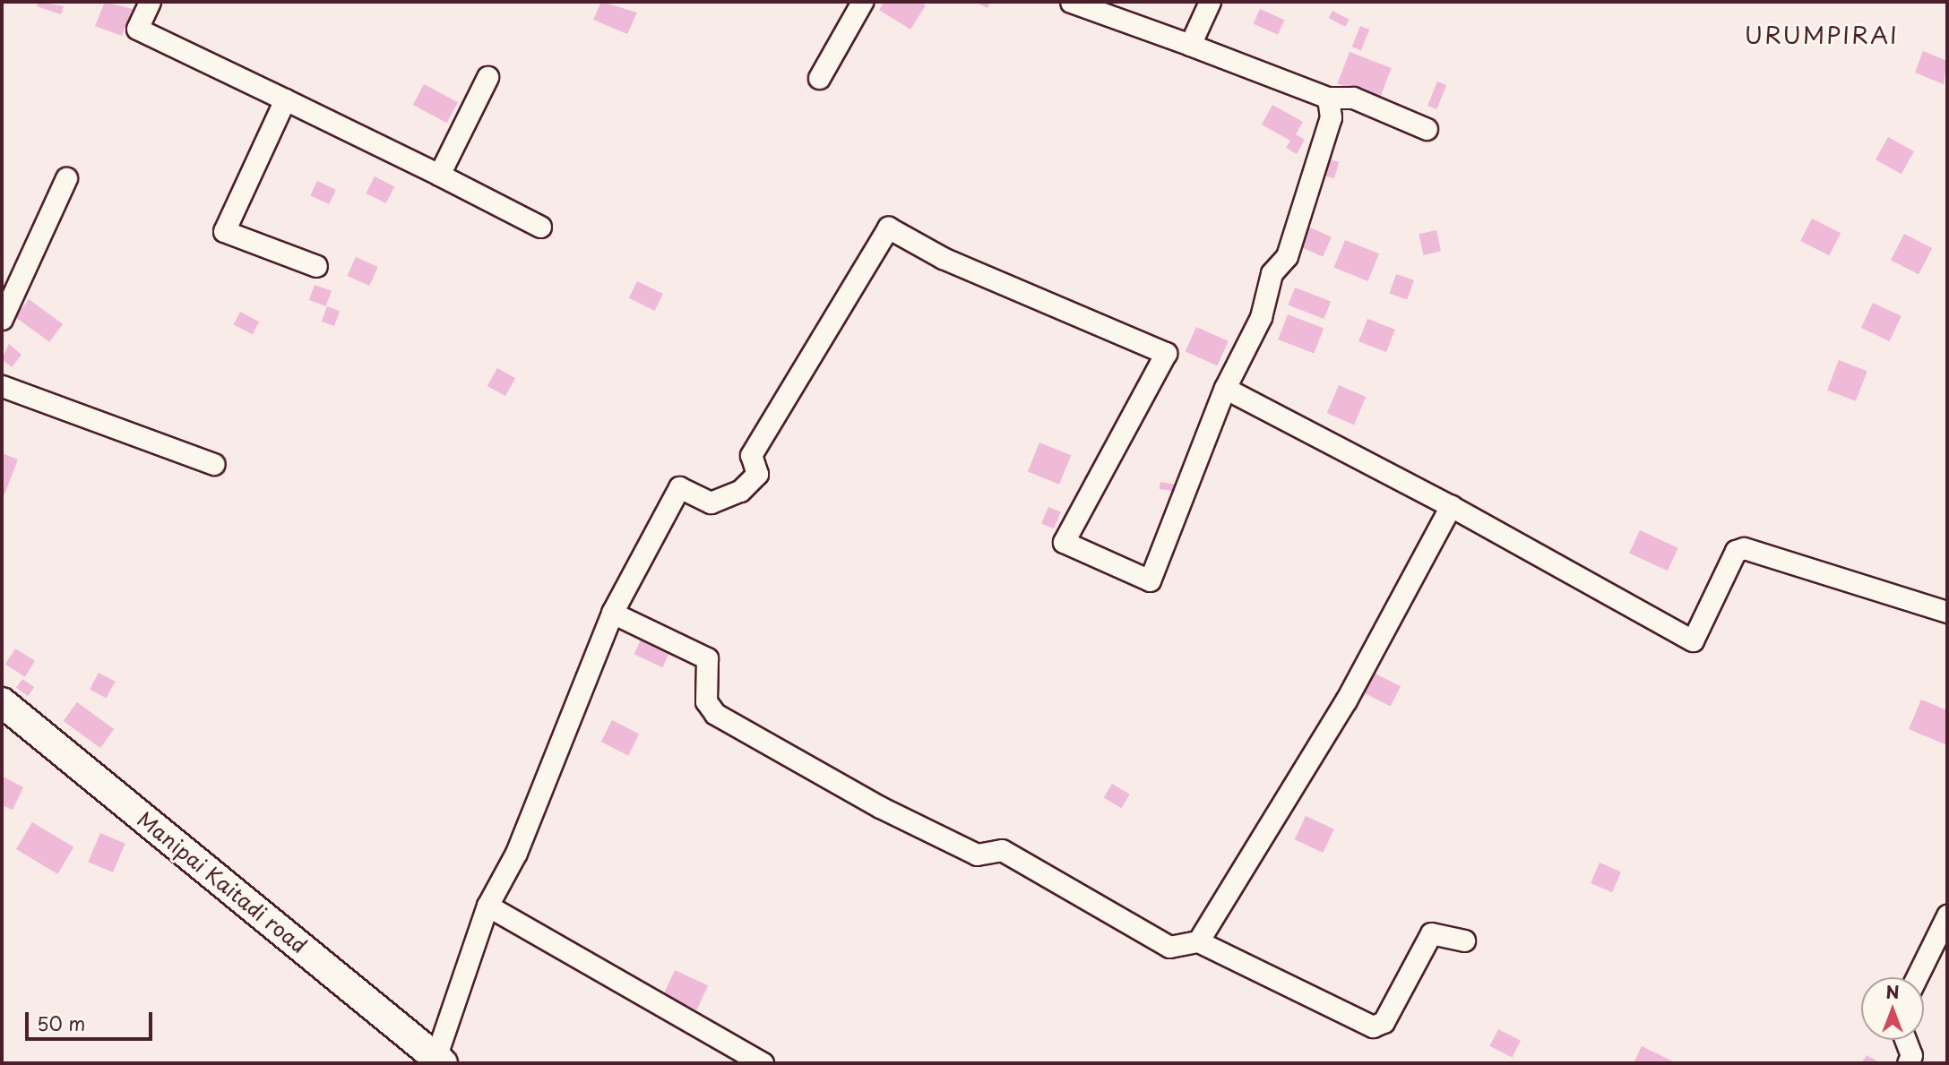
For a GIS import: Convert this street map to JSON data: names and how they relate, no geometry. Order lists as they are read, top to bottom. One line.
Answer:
{"streets":{"main road":["Manipai Kaitadi road"]},"districts":["URUMPIRAI"],"scale_bar":"50 m","north":"top"}
